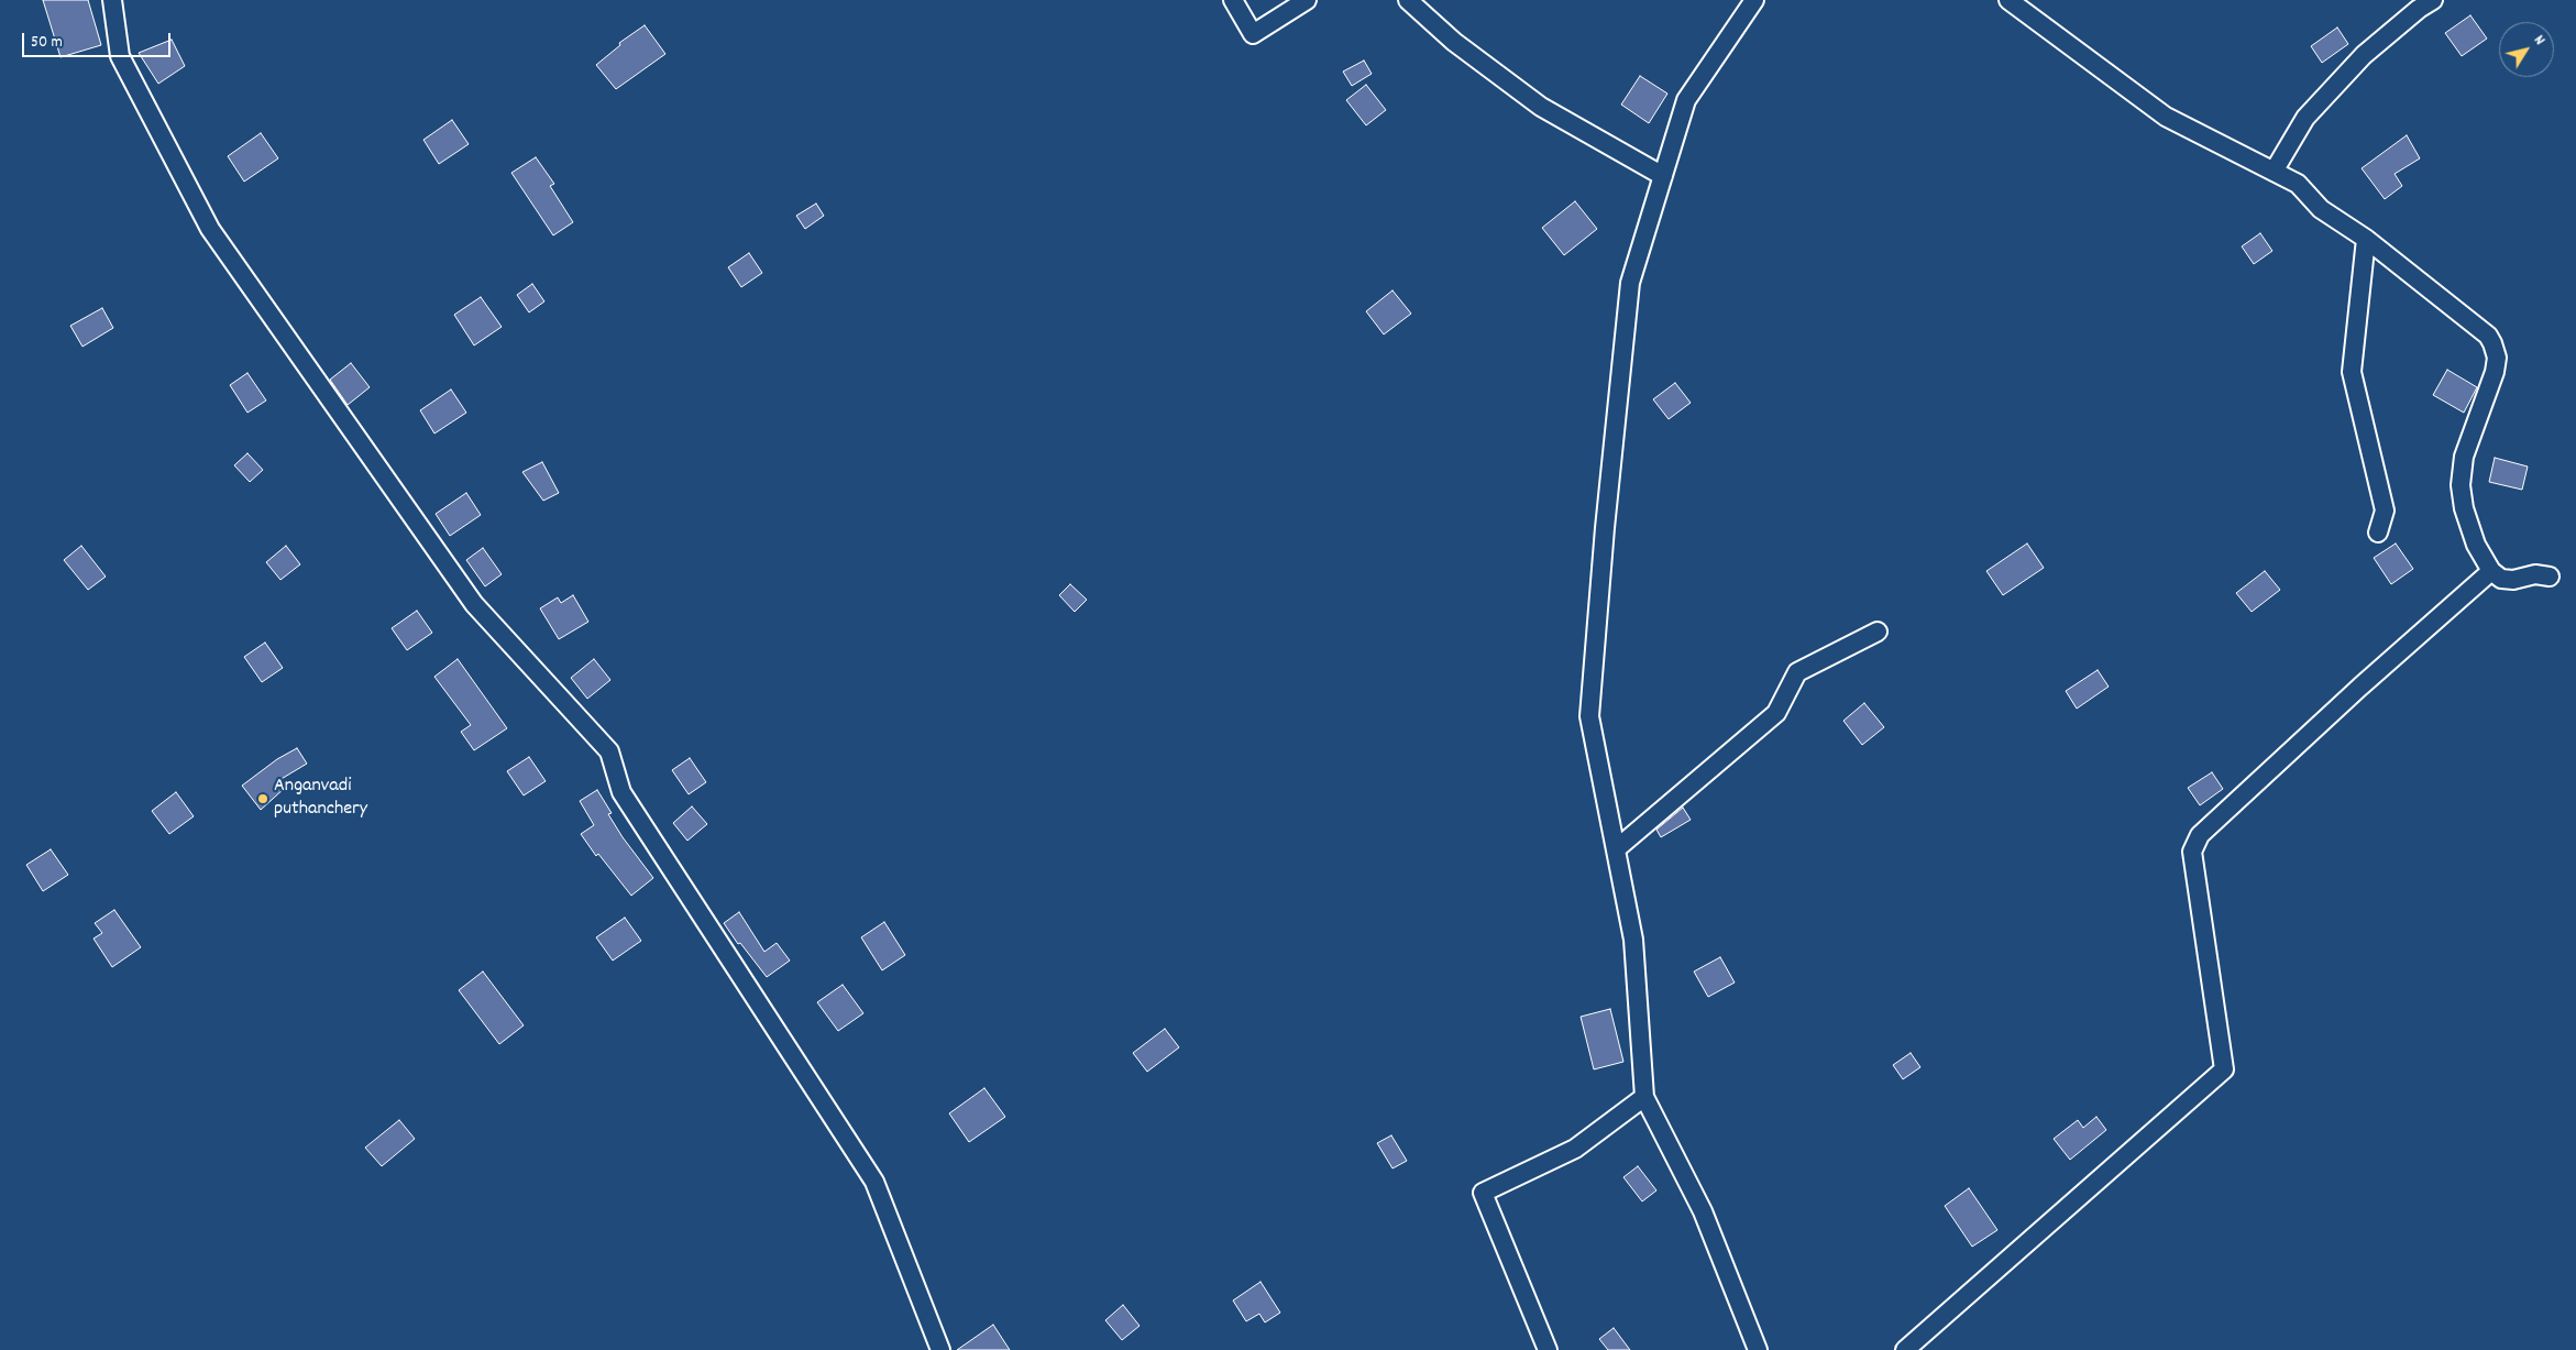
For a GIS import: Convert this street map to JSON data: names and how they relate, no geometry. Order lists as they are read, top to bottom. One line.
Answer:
{"places":["Anganvadi puthanchery"],"scale_bar":"50 m","north":"top right"}
